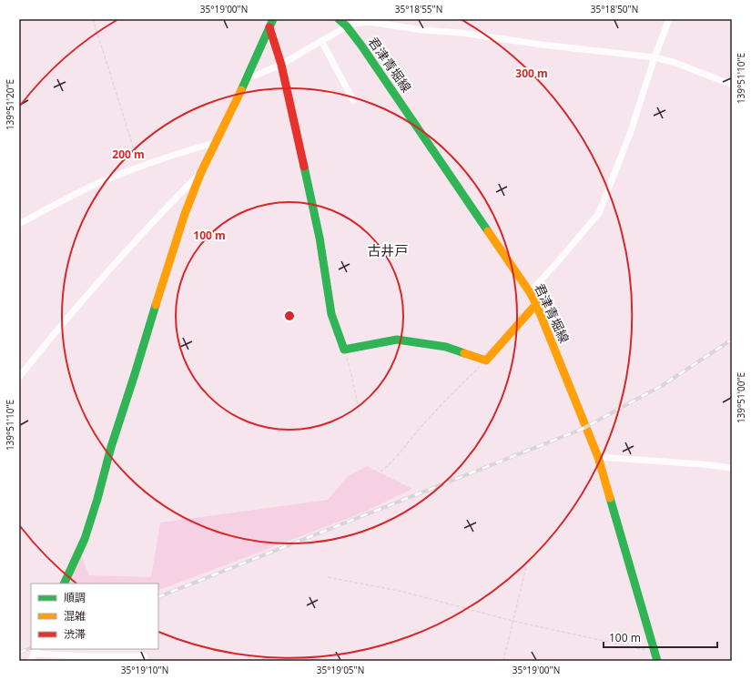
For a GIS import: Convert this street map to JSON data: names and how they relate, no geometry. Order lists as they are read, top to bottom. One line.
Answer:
{"streets":{"street":["君津青堀線"]},"districts":["古井戸"],"legend":["順調","混雑","渋滞"],"scale_bar":"100 m","coordinates":["35°19'00\"N","35°18'55\"N","35°18'50\"N","139°51'10\"E","139°51'20\"E","139°51'00\"E","35°19'10\"N","35°19'05\"N"],"rings":["300 m","200 m","100 m"]}
